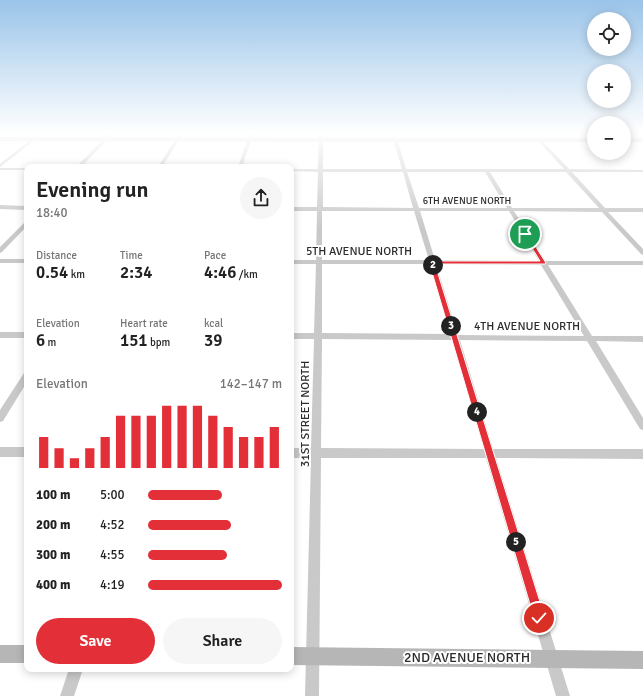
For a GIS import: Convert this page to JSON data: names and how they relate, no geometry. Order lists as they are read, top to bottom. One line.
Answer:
{"streets":{"street":["6TH AVENUE NORTH","5TH AVENUE NORTH","4TH AVENUE NORTH","31ST STREET NORTH","2ND AVENUE NORTH"]},"crossings":[["6TH AVENUE NORTH","31ST STREET NORTH"],["5TH AVENUE NORTH","31ST STREET NORTH"],["4TH AVENUE NORTH","31ST STREET NORTH"],["31ST STREET NORTH","2ND AVENUE NORTH"]],"page":{"map_buttons":["+","−"],"heading":["Evening run","18:40"],"stats":[["Distance","0.54 km"],["Time","2:34"],["Pace","4:46 /km"],["Elevation","6 m"],["Heart rate","151 bpm"],["kcal","39"]],"pins":["2","3","4","5"],"chart":["Elevation","142–147 m"],"list":[{"name":"100 m","note":"5:00"},{"name":"200 m","note":"4:52"},{"name":"300 m","note":"4:55"},{"name":"400 m","note":"4:19"}],"buttons":["Save","Share"]}}
